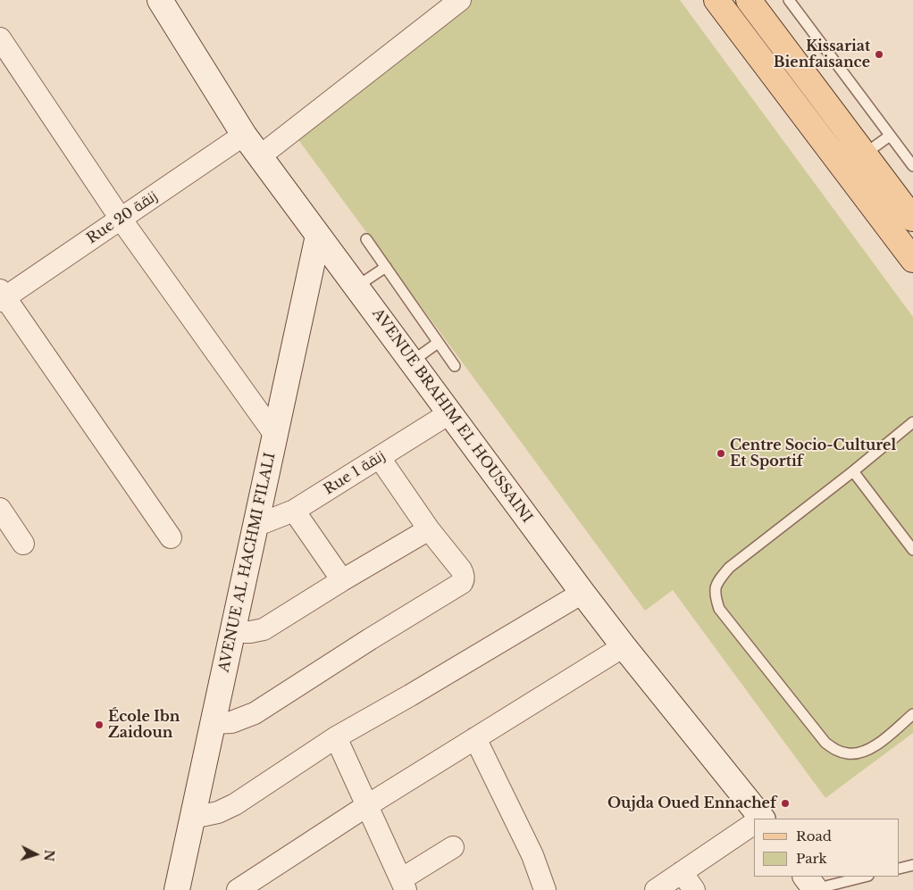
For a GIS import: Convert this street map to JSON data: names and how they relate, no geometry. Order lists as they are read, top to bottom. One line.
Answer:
{"streets":{"street":["Rue 20 زنقة","AVENUE BRAHIM EL HOUSSAINI","Rue 1 زنقة","AVENUE AL HACHMI FILALI"]},"crossings":[["Rue 20 زنقة","AVENUE BRAHIM EL HOUSSAINI"],["AVENUE BRAHIM EL HOUSSAINI","Rue 1 زنقة"],["AVENUE BRAHIM EL HOUSSAINI","AVENUE AL HACHMI FILALI"],["Rue 1 زنقة","AVENUE AL HACHMI FILALI"]],"places":["Kissariat Bienfaisance","Centre Socio-Culturel Et Sportif","École Ibn Zaidoun","Oujda Oued Ennachef"],"legend":["Road","Park"],"north":"right"}
